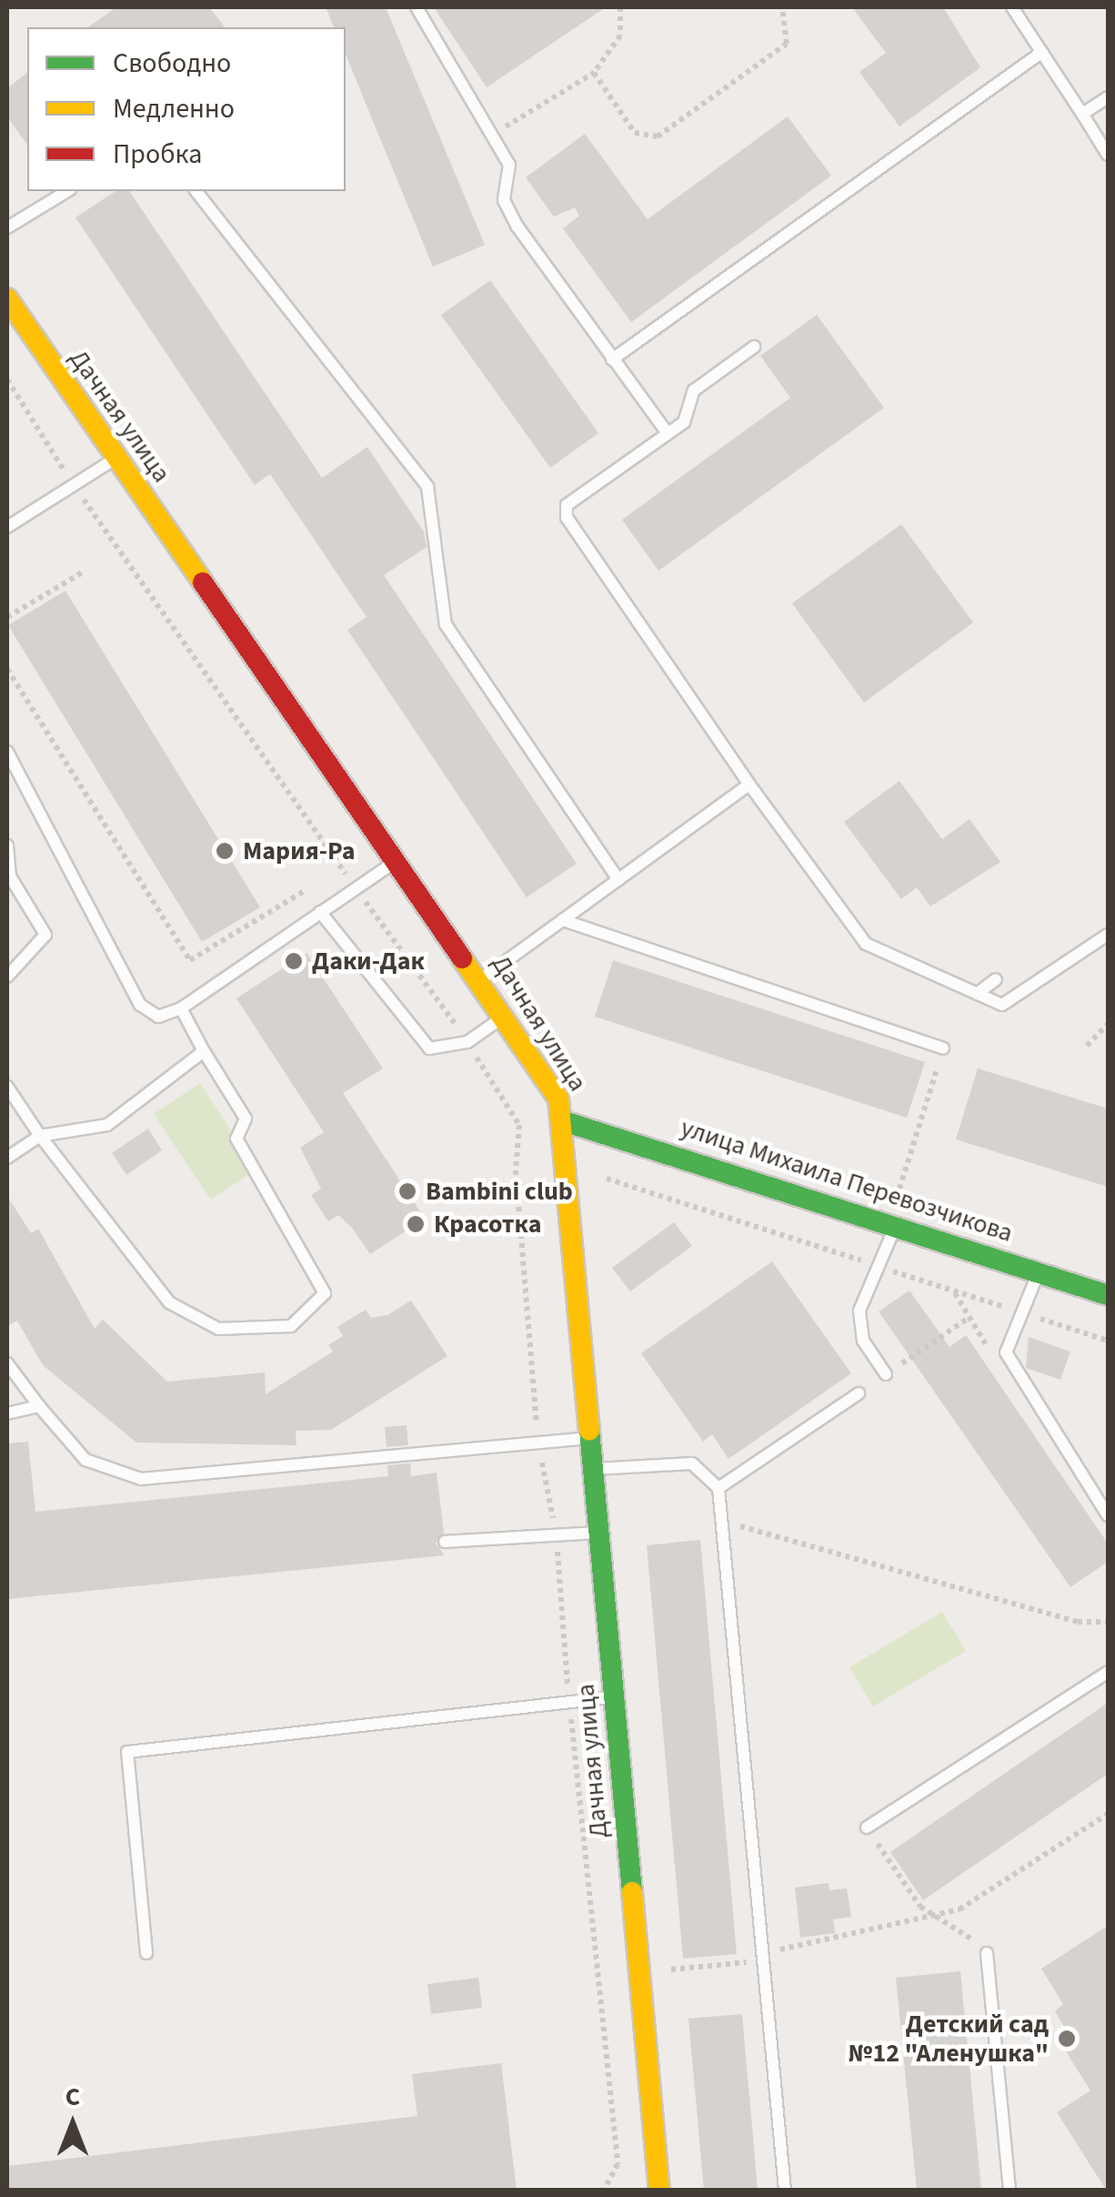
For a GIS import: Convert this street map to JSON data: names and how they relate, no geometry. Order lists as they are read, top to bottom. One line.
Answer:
{"streets":{"street":["Дачная улица","улица Михаила Перевозчикова"]},"crossings":[["Дачная улица","улица Михаила Перевозчикова"]],"places":["Мария-Ра","Даки-Дак","Bambini club","Красотка","Детский сад №12 \"Аленушка\""],"legend":["Свободно","Медленно","Пробка"],"north":"top"}
